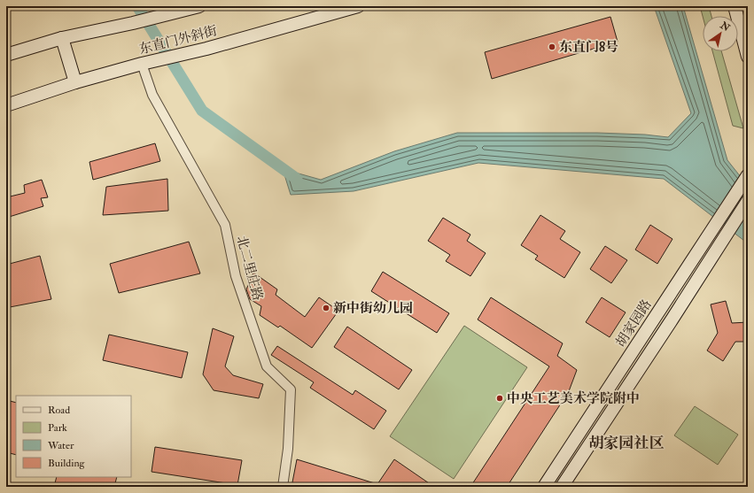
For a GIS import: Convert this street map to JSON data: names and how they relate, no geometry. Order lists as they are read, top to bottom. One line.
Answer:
{"streets":{"street":["东直门外斜街","北二里庄路","胡家园路"]},"crossings":[["东直门外斜街","北二里庄路"]],"districts":["胡家园社区"],"places":["东直门8号","新中街幼儿园","中央工艺美术学院附中"],"legend":["Road","Park","Water","Building"],"north":"top right"}
